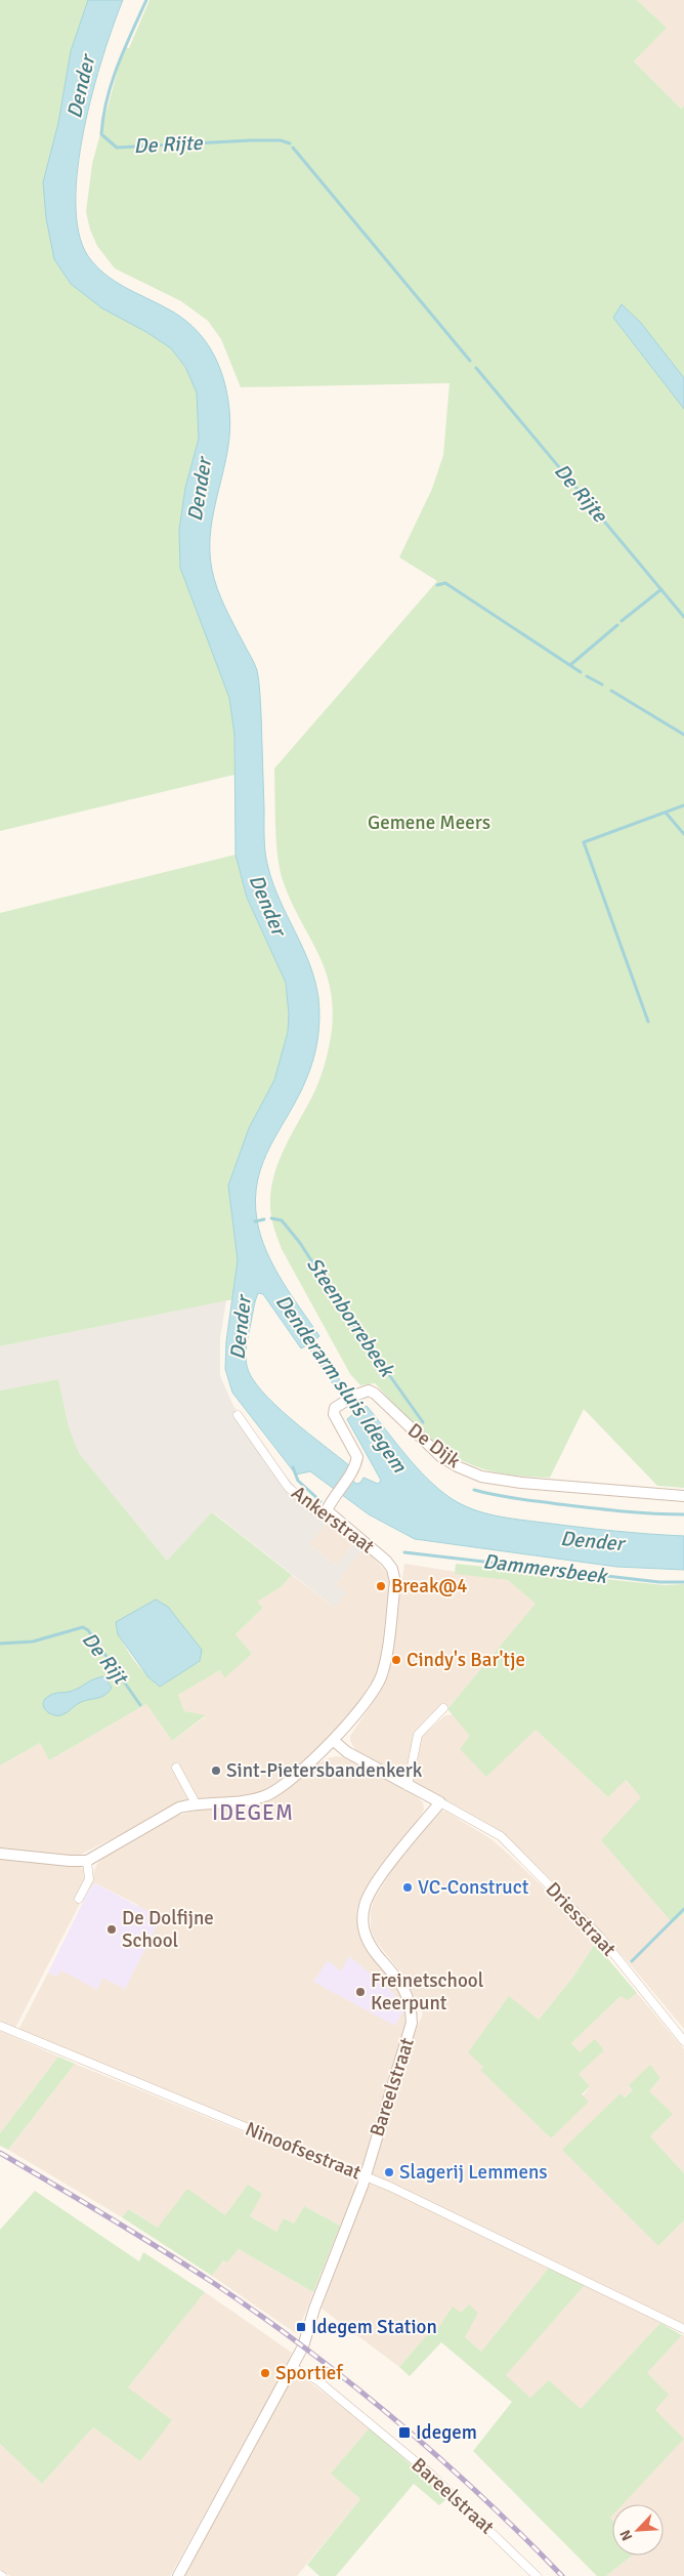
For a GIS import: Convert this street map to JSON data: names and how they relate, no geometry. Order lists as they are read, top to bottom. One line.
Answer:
{"streets":{"street":["De Dijk","Ankerstraat","Driesstraat","Bareelstraat","Ninoofsestraat"]},"crossings":[["De Dijk","Ankerstraat"],["Ankerstraat","Driesstraat"],["Driesstraat","Bareelstraat"],["Bareelstraat","Ninoofsestraat"]],"districts":["IDEGEM"],"water":["Dender","De Rijte","Steenborrebeek","Denderarm sluis Idegem","Dammersbeek","De Rijt"],"parks":["Gemene Meers"],"places":{"other":["Break@4","Cindy's Bar'tje","Sint-Pietersbandenkerk","VC-Construct","De Dolfijne School","Freinetschool Keerpunt","Slagerij Lemmens","Sportief"],"transit":["Idegem Station","Idegem"]},"north":"bottom left"}
